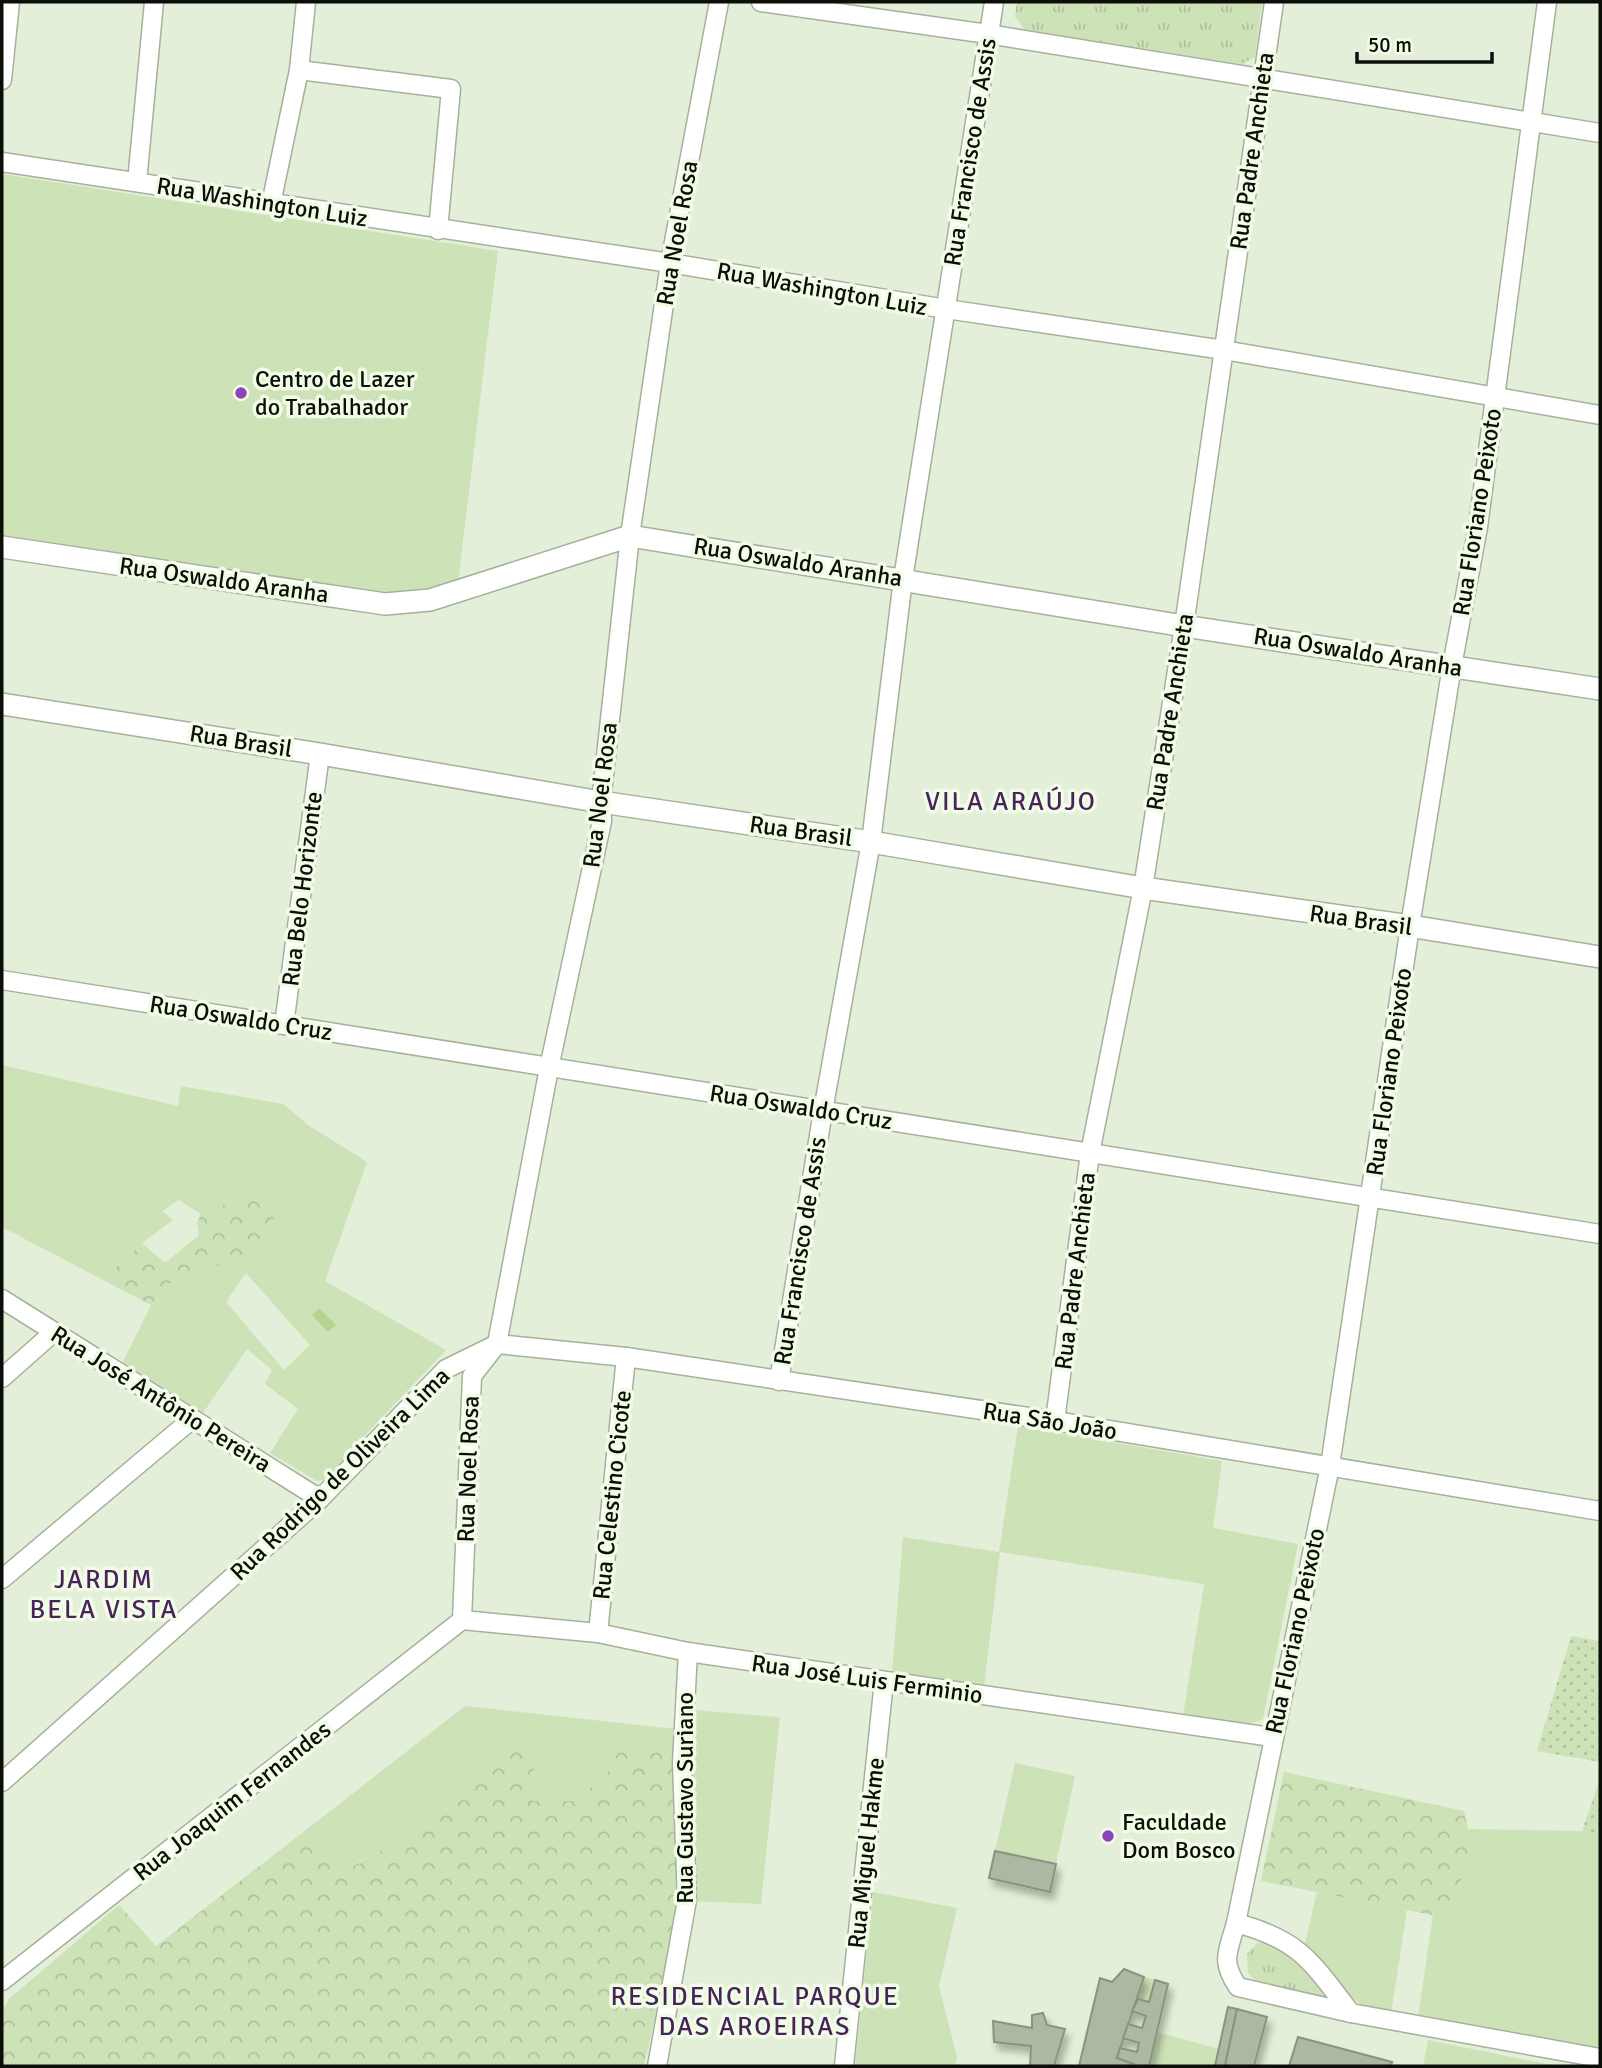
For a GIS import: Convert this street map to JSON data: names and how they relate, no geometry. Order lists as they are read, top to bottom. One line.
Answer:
{"streets":{"street":["Rua Padre Anchieta","Rua Francisco de Assis","Rua Washington Luiz","Rua Noel Rosa","Rua Floriano Peixoto","Rua Oswaldo Aranha","Rua Brasil","Rua Belo Horizonte","Rua Oswaldo Cruz","Rua José Antônio Pereira","Rua São João","Rua Rodrigo de Oliveira Lima","Rua Celestino Cicote","Rua José Luis Ferminio","Rua Gustavo Suriano","Rua Joaquim Fernandes","Rua Miguel Hakme"]},"crossings":[["Rua Padre Anchieta","Rua Washington Luiz"],["Rua Padre Anchieta","Rua Oswaldo Aranha"],["Rua Padre Anchieta","Rua Brasil"],["Rua Padre Anchieta","Rua Oswaldo Cruz"],["Rua Padre Anchieta","Rua São João"],["Rua Francisco de Assis","Rua Washington Luiz"],["Rua Francisco de Assis","Rua Oswaldo Aranha"],["Rua Francisco de Assis","Rua Brasil"],["Rua Francisco de Assis","Rua Oswaldo Cruz"],["Rua Francisco de Assis","Rua São João"],["Rua Washington Luiz","Rua Noel Rosa"],["Rua Washington Luiz","Rua Floriano Peixoto"],["Rua Noel Rosa","Rua Oswaldo Aranha"],["Rua Noel Rosa","Rua Brasil"],["Rua Noel Rosa","Rua Oswaldo Cruz"],["Rua Noel Rosa","Rua São João"],["Rua Noel Rosa","Rua Rodrigo de Oliveira Lima"],["Rua Noel Rosa","Rua José Luis Ferminio"],["Rua Noel Rosa","Rua Joaquim Fernandes"],["Rua Floriano Peixoto","Rua Oswaldo Aranha"],["Rua Floriano Peixoto","Rua Brasil"],["Rua Floriano Peixoto","Rua Oswaldo Cruz"],["Rua Floriano Peixoto","Rua São João"],["Rua Floriano Peixoto","Rua José Luis Ferminio"],["Rua Brasil","Rua Belo Horizonte"],["Rua Belo Horizonte","Rua Oswaldo Cruz"],["Rua José Antônio Pereira","Rua Rodrigo de Oliveira Lima"],["Rua São João","Rua Rodrigo de Oliveira Lima"],["Rua São João","Rua Celestino Cicote"],["Rua Celestino Cicote","Rua José Luis Ferminio"],["Rua José Luis Ferminio","Rua Gustavo Suriano"],["Rua José Luis Ferminio","Rua Joaquim Fernandes"],["Rua José Luis Ferminio","Rua Miguel Hakme"]],"districts":["VILA ARAÚJO","JARDIM BELA VISTA","RESIDENCIAL PARQUE DAS AROEIRAS"],"places":["Centro de Lazer do Trabalhador","Faculdade Dom Bosco"],"scale_bar":"50 m"}
